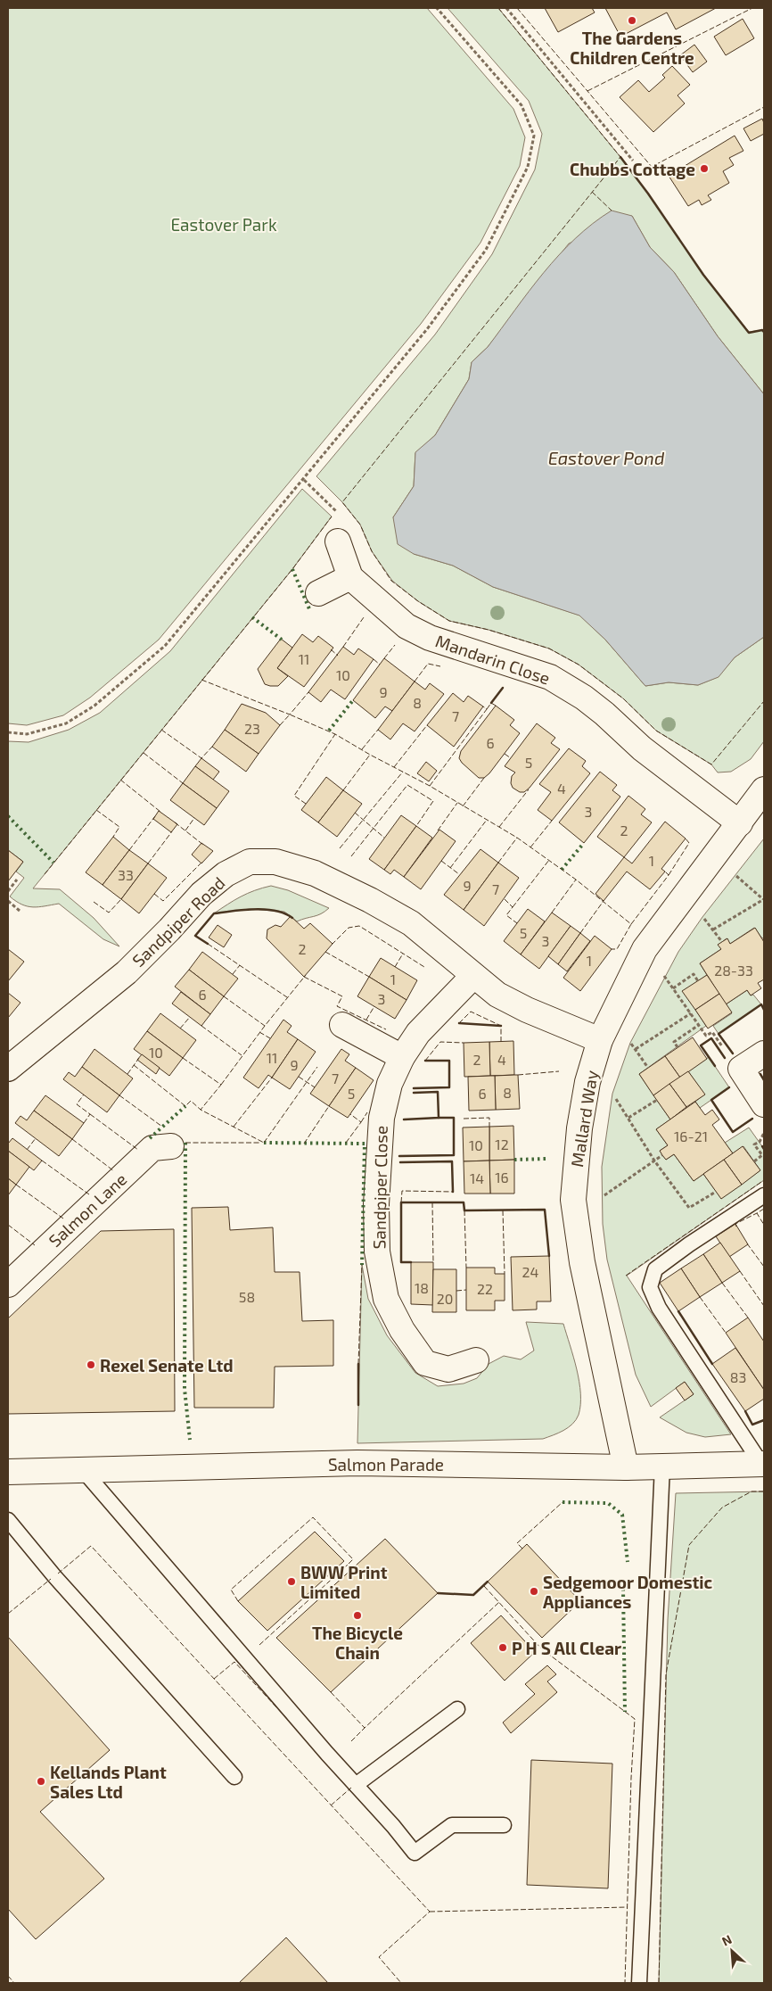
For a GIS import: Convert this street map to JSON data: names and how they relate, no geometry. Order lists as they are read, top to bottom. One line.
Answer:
{"streets":{"street":["Mandarin Close","Sandpiper Road","Mallard Way","Sandpiper Close","Salmon Lane","Salmon Parade"]},"crossings":[["Mandarin Close","Mallard Way"],["Sandpiper Road","Mallard Way"],["Sandpiper Road","Sandpiper Close"],["Mallard Way","Salmon Parade"]],"water":["Eastover Pond"],"parks":["Eastover Park"],"places":["The Gardens Children Centre","Chubbs Cottage","Rexel Senate Ltd","BWW Print Limited","Sedgemoor Domestic Appliances","The Bicycle Chain","P H S All Clear","Kellands Plant Sales Ltd"],"house_numbers":["11","10","9","8","7","23","6","5","4","3","2","1","33","9","7","5","3","2","1","28-33","1","6","3","10","11","2","4","9","7","8","5","6","16-21","12","10","16","14","24","18","22","58","20","83"],"north":"top left"}
